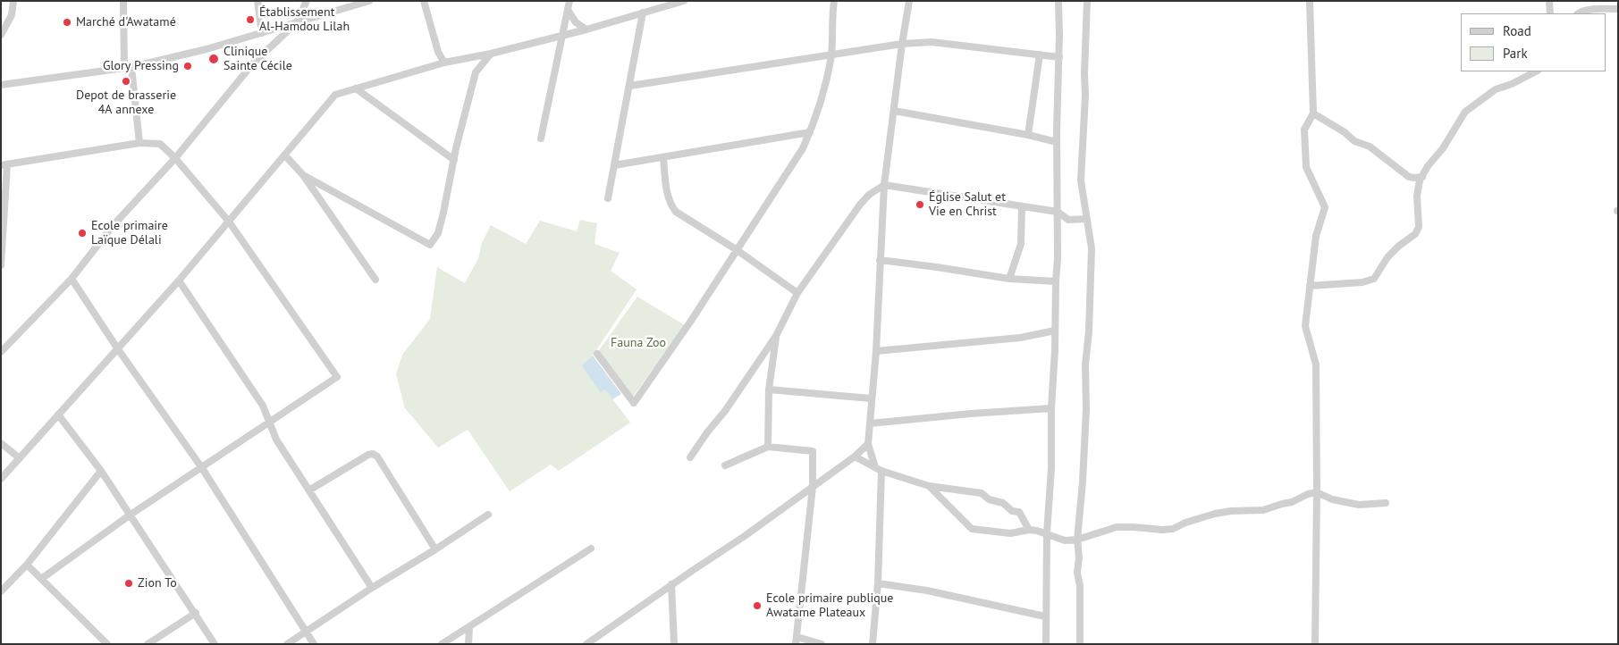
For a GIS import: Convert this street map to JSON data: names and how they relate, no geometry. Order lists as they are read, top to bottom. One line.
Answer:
{"parks":["Fauna Zoo"],"places":["Établissement Al-Hamdou Lilah","Marché d'Awatamé","Clinique Sainte Cécile","Glory Pressing","Depot de brasserie 4A annexe","Église Salut et Vie en Christ","Ecole primaire Laïque Délali","Zion To","Ecole primaire publique Awatame Plateaux"],"legend":["Road","Park"]}
